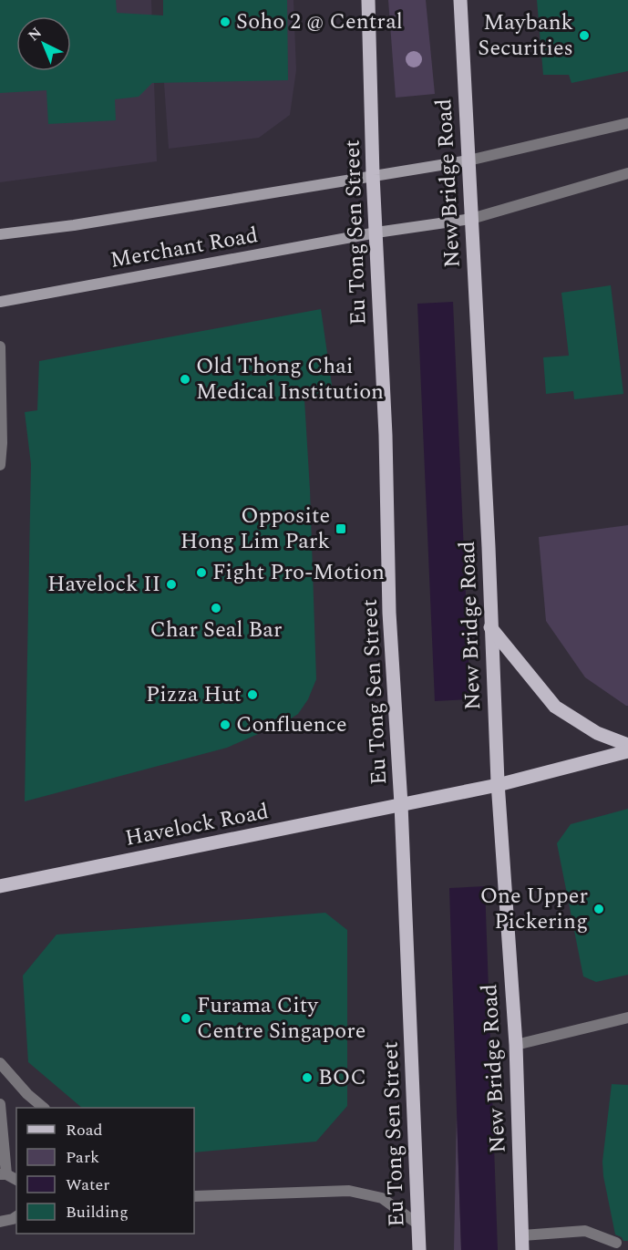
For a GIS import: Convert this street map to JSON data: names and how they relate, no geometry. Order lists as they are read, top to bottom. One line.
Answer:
{"streets":{"main road":["New Bridge Road","Eu Tong Sen Street","Merchant Road","Havelock Road"]},"crossings":[["New Bridge Road","Merchant Road"],["New Bridge Road","Havelock Road"],["Eu Tong Sen Street","Merchant Road"],["Eu Tong Sen Street","Havelock Road"]],"places":{"other":["Soho 2 @ Central","Maybank Securities","Old Thong Chai Medical Institution","Fight Pro-Motion","Havelock II","Char Seal Bar","Pizza Hut","Confluence","One Upper Pickering","Furama City Centre Singapore","BOC"],"transit":["Opposite Hong Lim Park"]},"legend":["Road","Park","Water","Building"],"north":"top left"}
